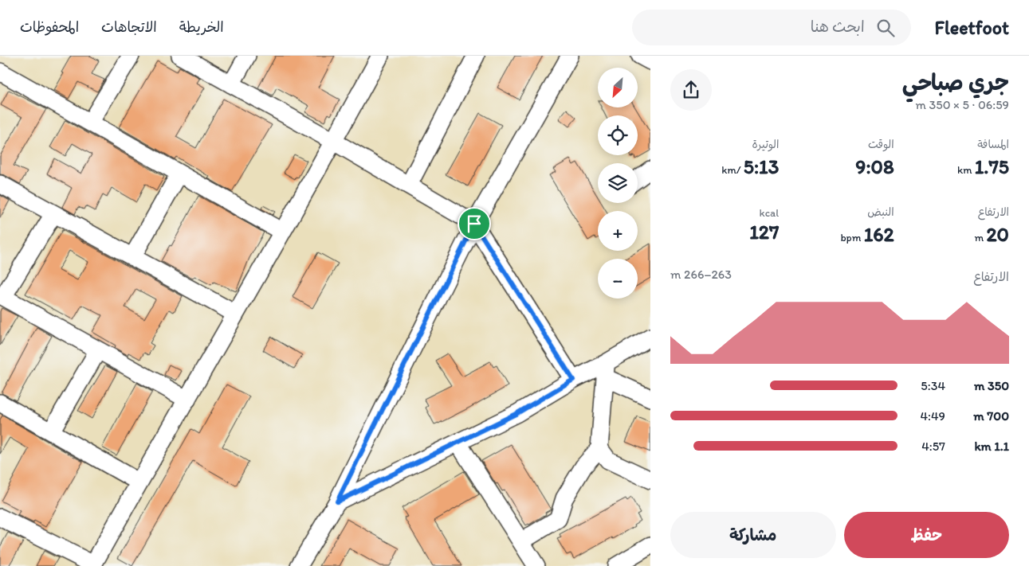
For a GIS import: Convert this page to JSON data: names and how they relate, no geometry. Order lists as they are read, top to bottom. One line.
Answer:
{"north":"bottom left","page":{"header":"Fleetfoot","search":"ابحث هنا","nav":["الخريطة","الاتجاهات","المحفوظات"],"heading":["جري صباحي","06:59 · 5 × 350 m"],"map_buttons":["+","−"],"stats":[["المسافة","1.75 km"],["الوقت","9:08"],["الوتيرة","5:13 /km"],["الارتفاع","20 m"],["النبض","162 bpm"],["kcal","127"]],"chart":["الارتفاع","263–266 m"],"list":[{"name":"350 m","note":"5:34"},{"name":"700 m","note":"4:49"},{"name":"1.1 km","note":"4:57"}],"buttons":["حفظ","مشاركة"]}}
